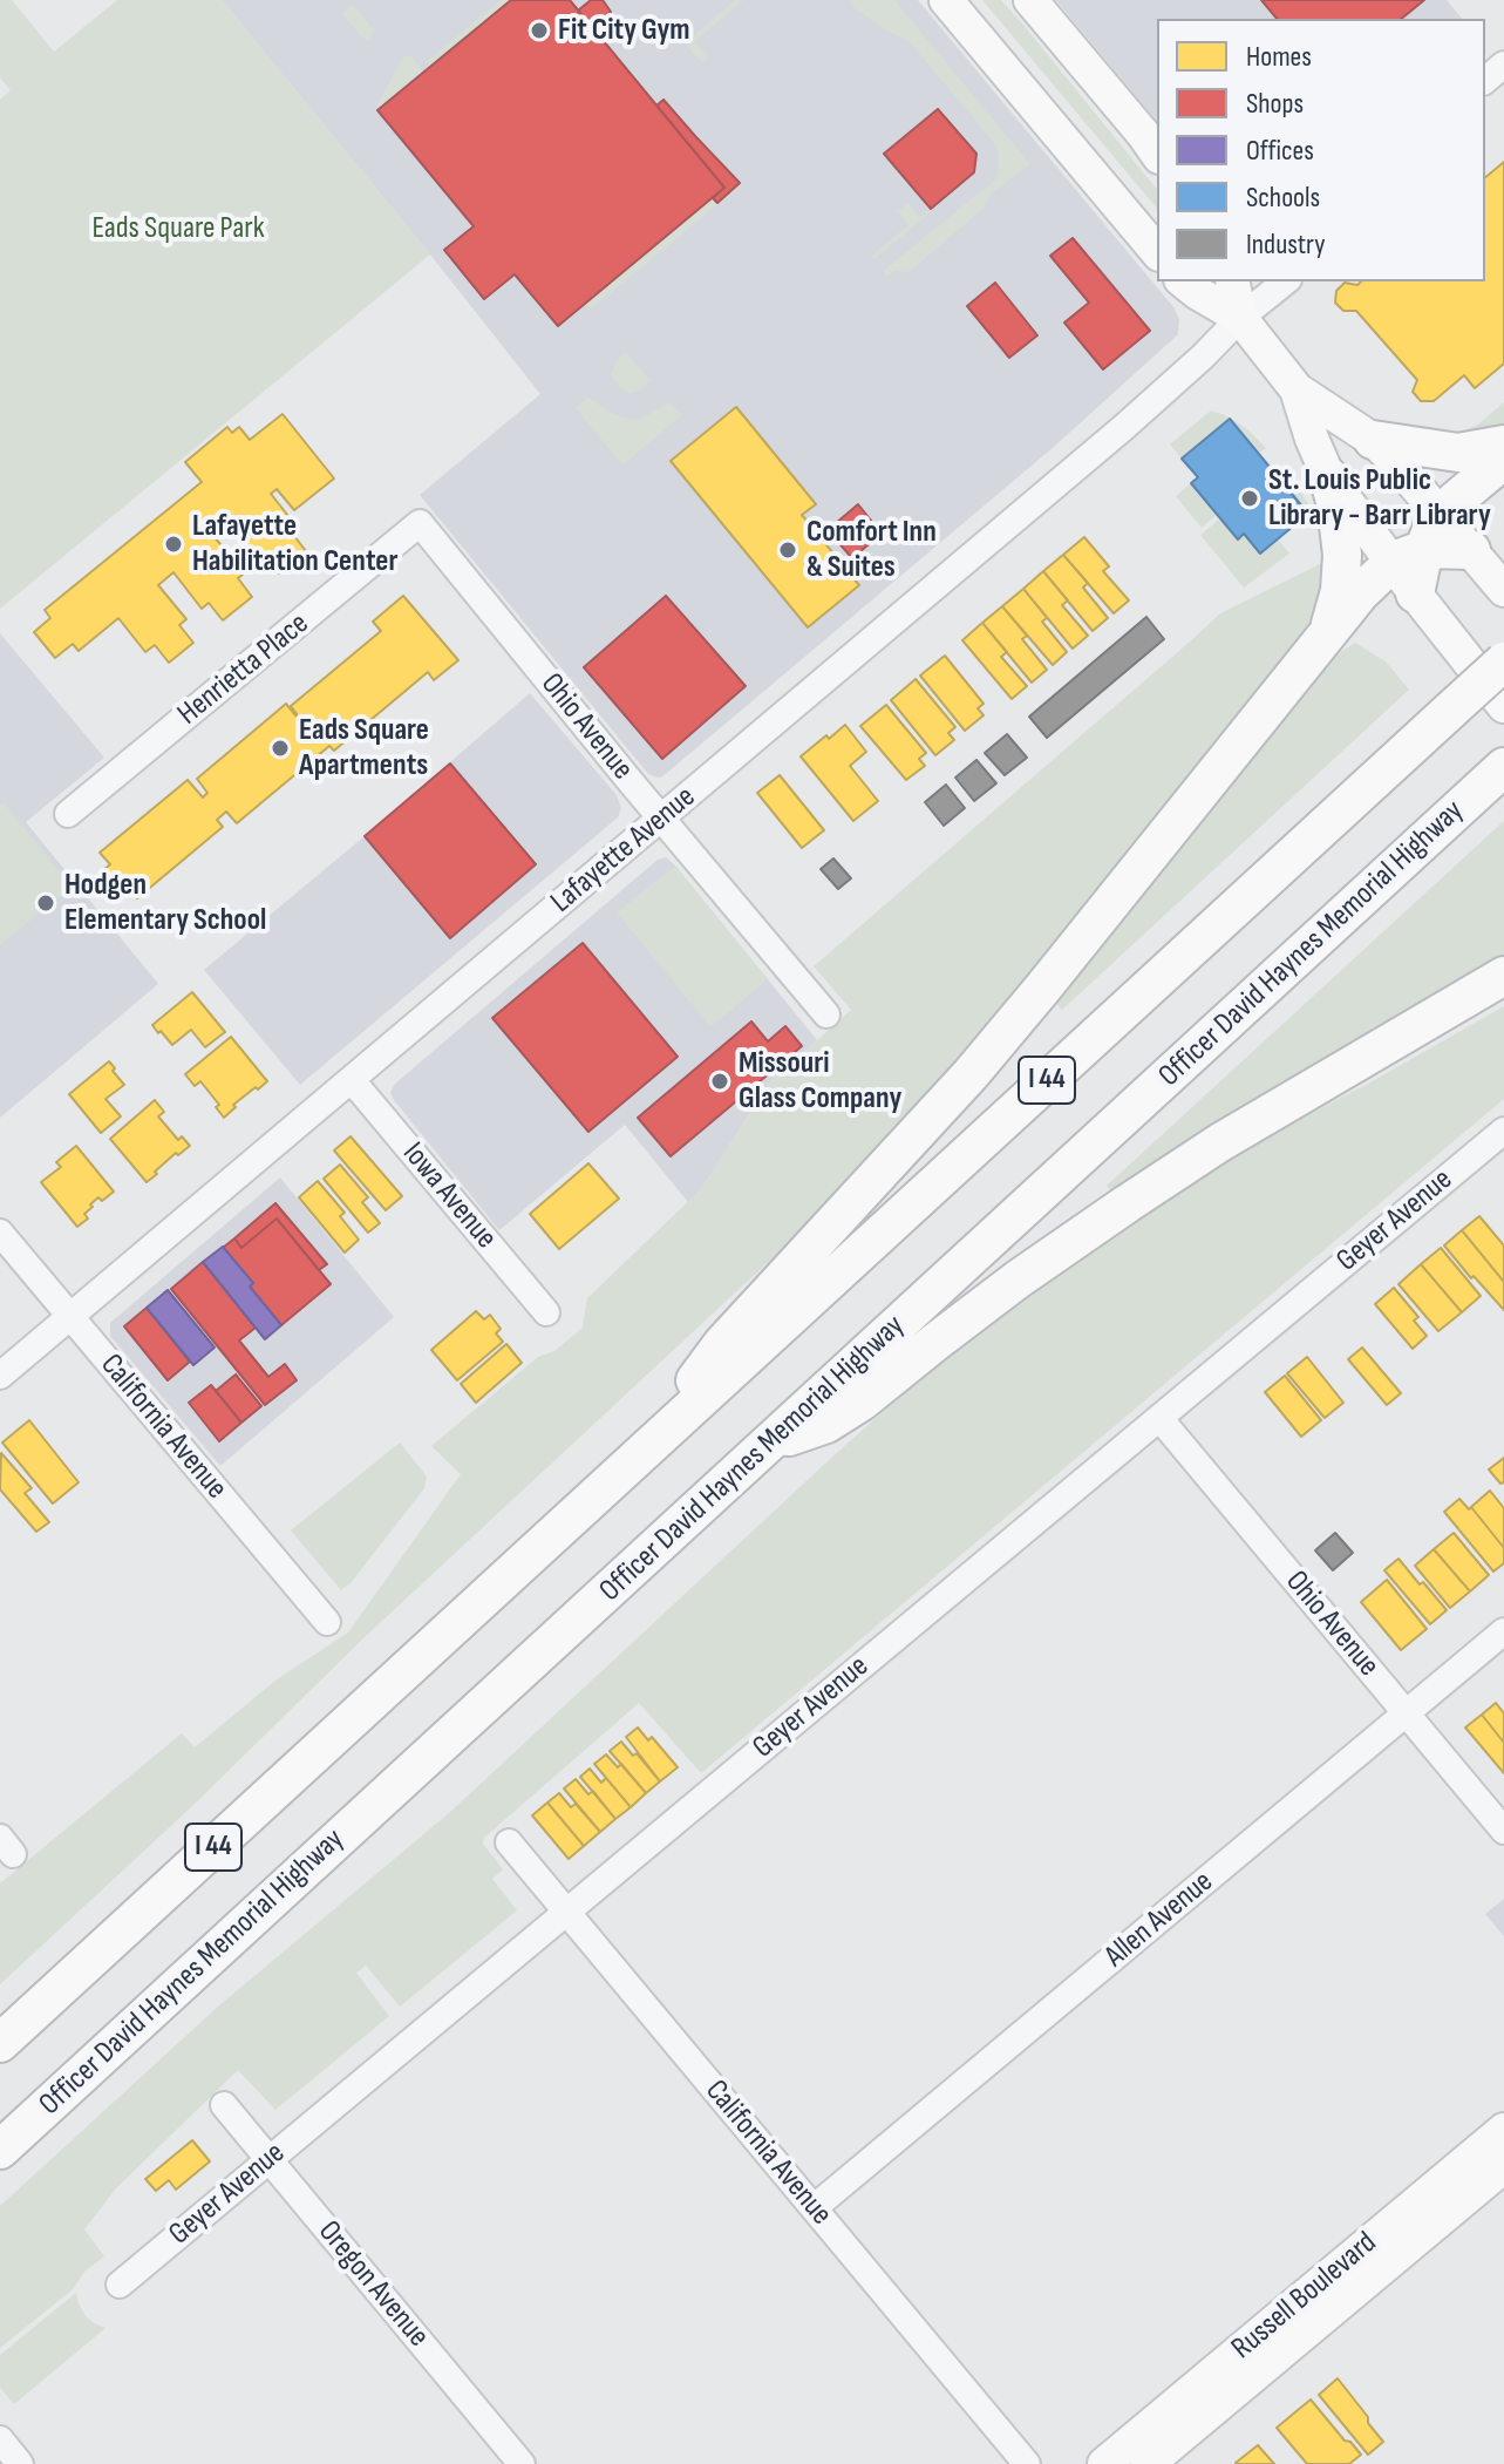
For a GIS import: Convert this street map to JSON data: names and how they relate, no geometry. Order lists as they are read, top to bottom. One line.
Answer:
{"streets":{"highway":["Officer David Haynes Memorial Highway","I 44"],"main road":["Russell Boulevard"],"street":["Henrietta Place","Ohio Avenue","Lafayette Avenue","Iowa Avenue","Geyer Avenue","California Avenue","Allen Avenue","Oregon Avenue"]},"crossings":[["Henrietta Place","Ohio Avenue"],["Ohio Avenue","Lafayette Avenue"],["Ohio Avenue","Geyer Avenue"],["Ohio Avenue","Allen Avenue"],["Lafayette Avenue","Iowa Avenue"],["Lafayette Avenue","California Avenue"],["Geyer Avenue","California Avenue"],["Geyer Avenue","Oregon Avenue"],["California Avenue","Allen Avenue"]],"parks":["Eads Square Park"],"places":["Fit City Gym","St. Louis Public Library - Barr Library","Lafayette Habilitation Center","Comfort Inn & Suites","Eads Square Apartments","Hodgen Elementary School","Missouri Glass Company"],"legend":["Homes","Shops","Offices","Schools","Industry"]}
